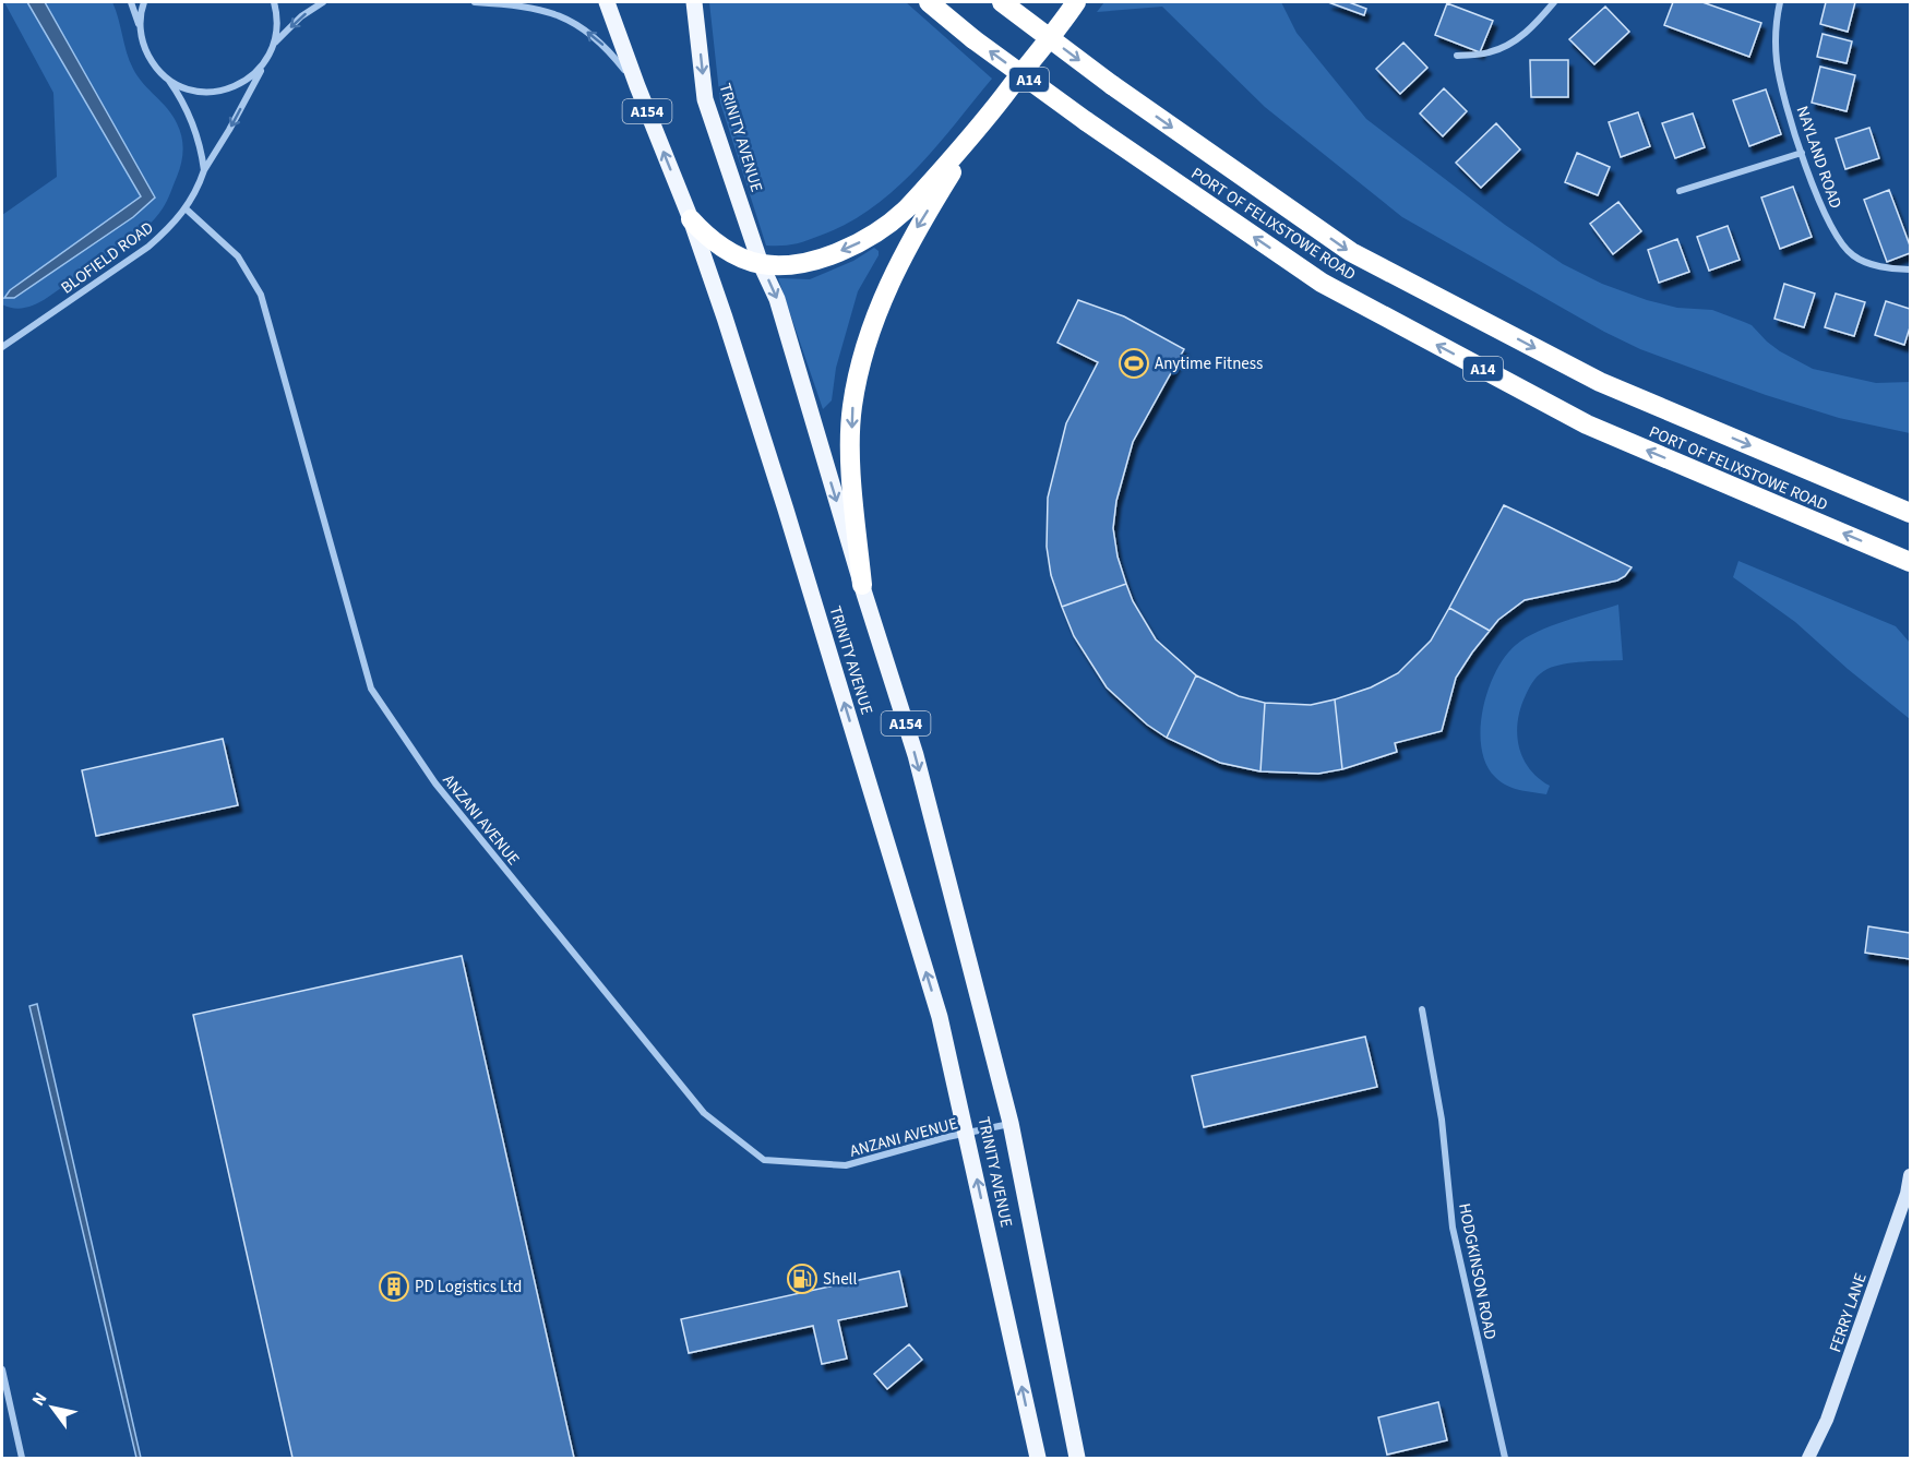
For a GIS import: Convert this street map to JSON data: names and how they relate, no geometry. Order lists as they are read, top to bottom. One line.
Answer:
{"streets":{"highway":["A14","PORT OF FELIXSTOWE ROAD"],"main road":["A154","TRINITY AVENUE"],"street":["NAYLAND ROAD","BLOFIELD ROAD","ANZANI AVENUE","HODGKINSON ROAD","FERRY LANE"]},"crossings":[["TRINITY AVENUE","ANZANI AVENUE"],["BLOFIELD ROAD","ANZANI AVENUE"]],"places":{"sports":["Anytime Fitness"],"fuel station":["Shell"],"building":["PD Logistics Ltd"]},"north":"top left"}
